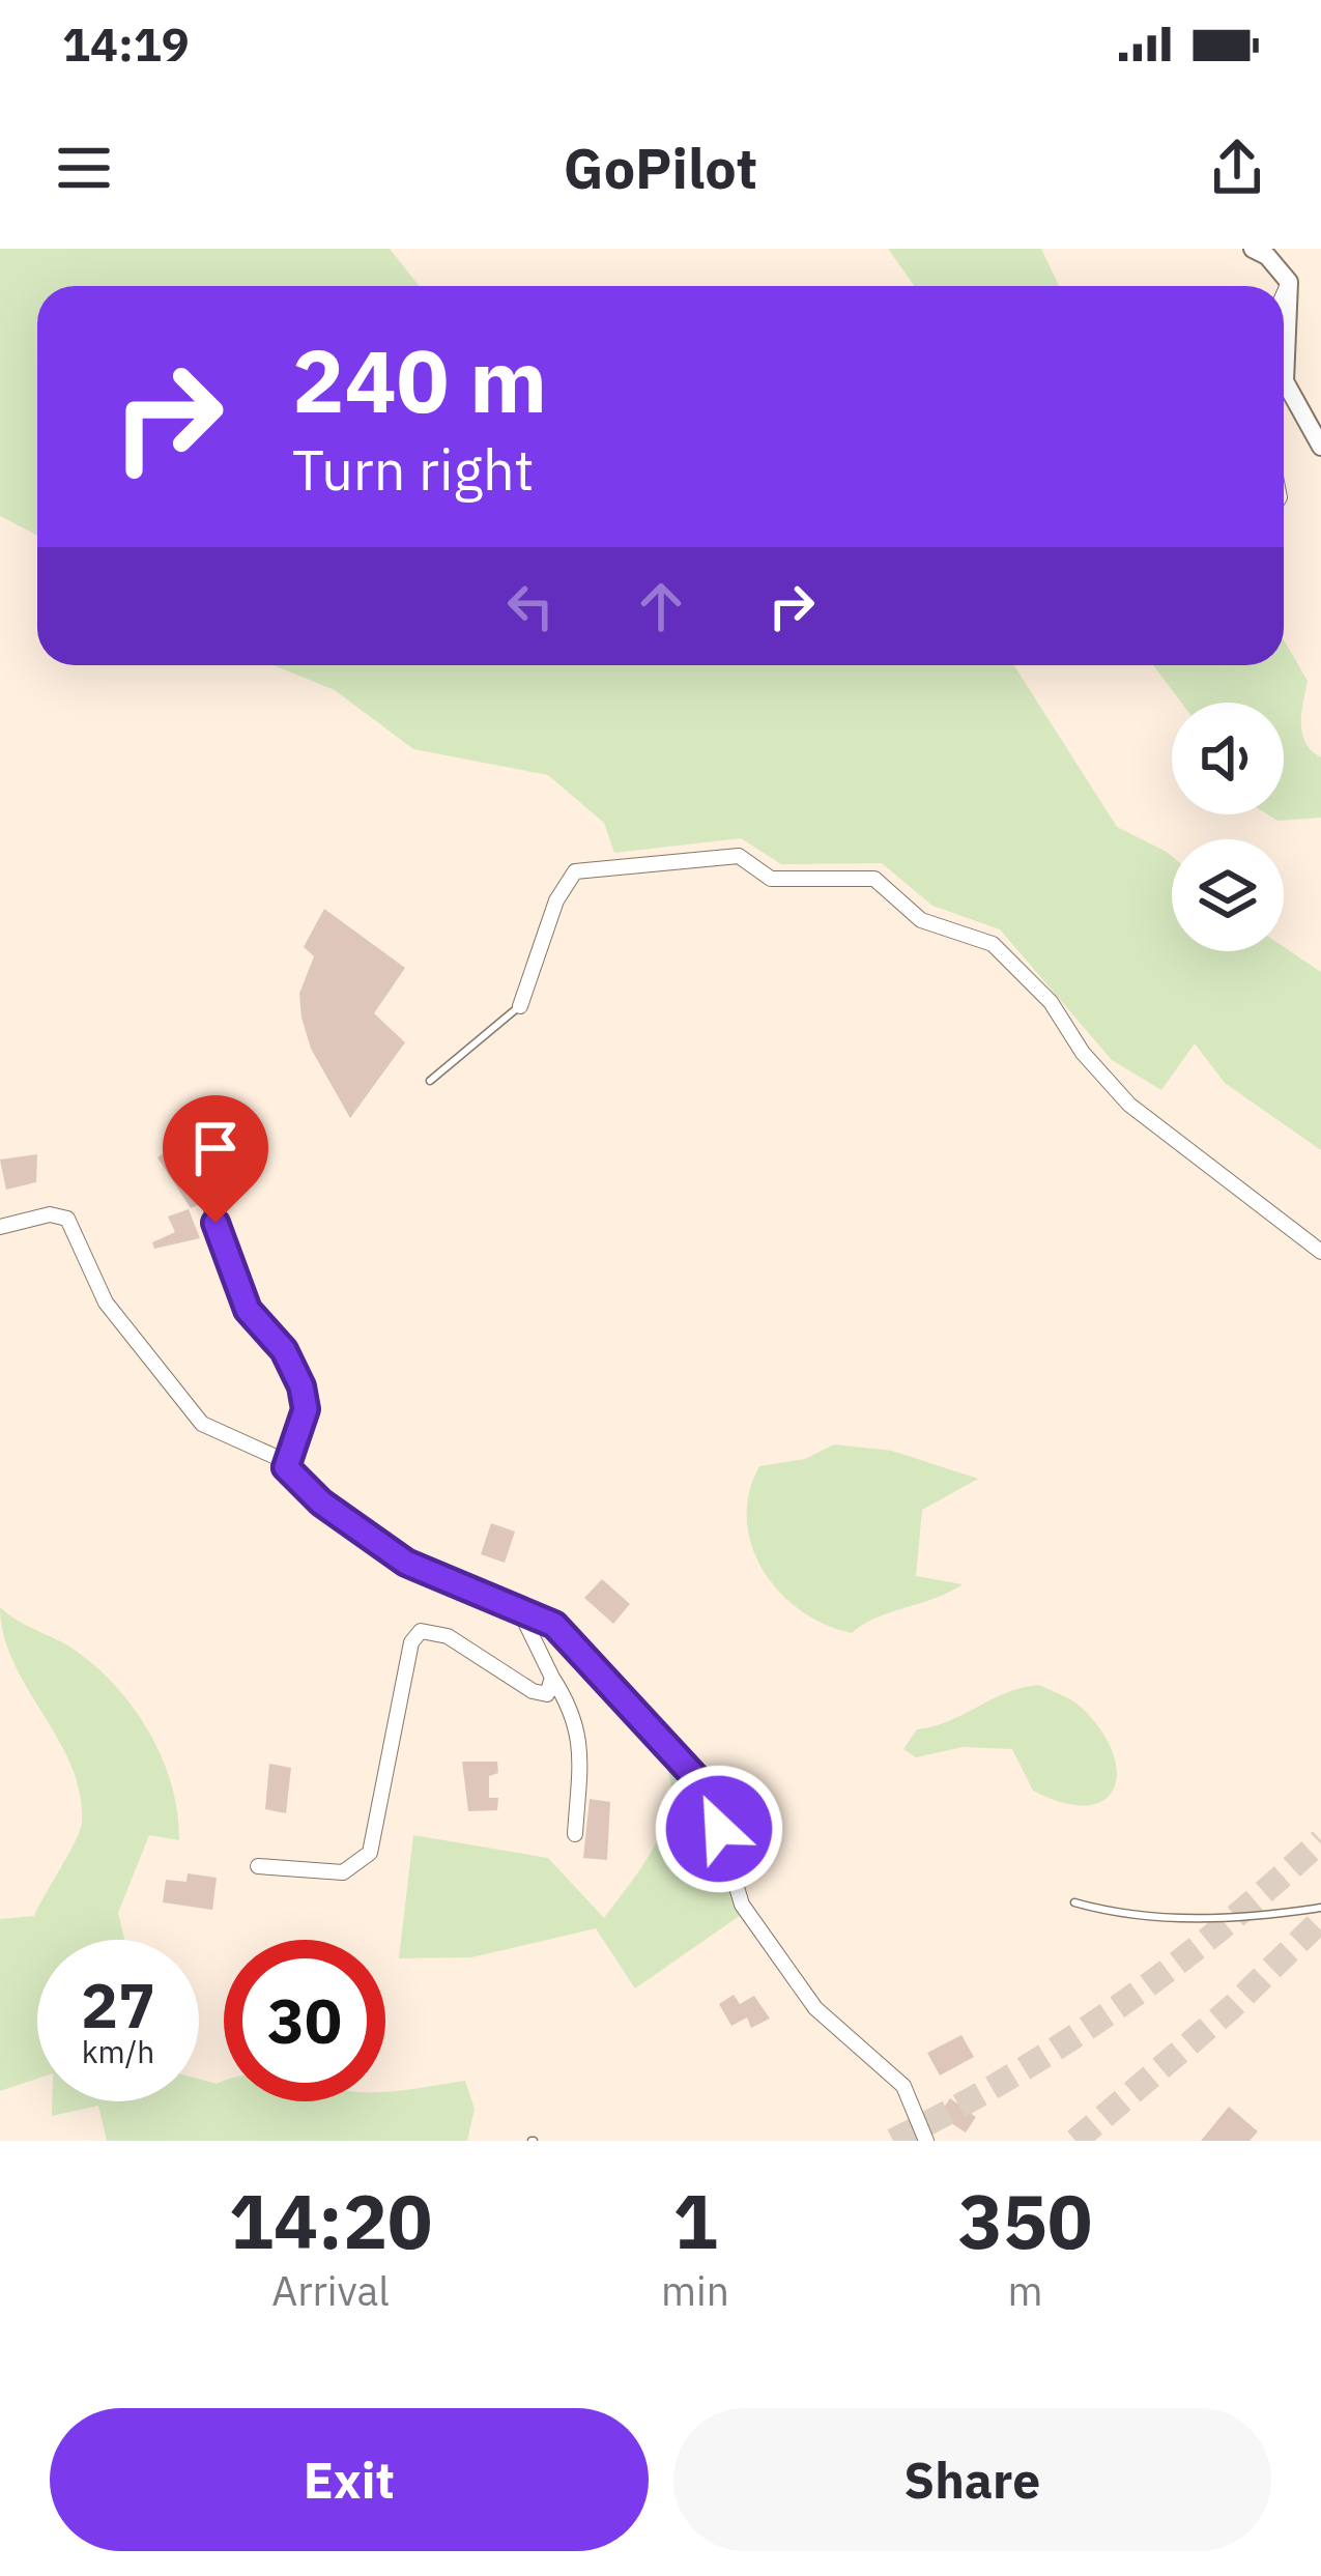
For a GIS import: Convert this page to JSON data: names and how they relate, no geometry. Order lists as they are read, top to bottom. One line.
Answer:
{"page":{"status":"14:19","header":"GoPilot","turn":["240 m","Turn right"],"speed":"27 km/h","limit":"30","eta":["14:20","Arrival","1","min","350","m"],"buttons":["Exit","Share"]}}
